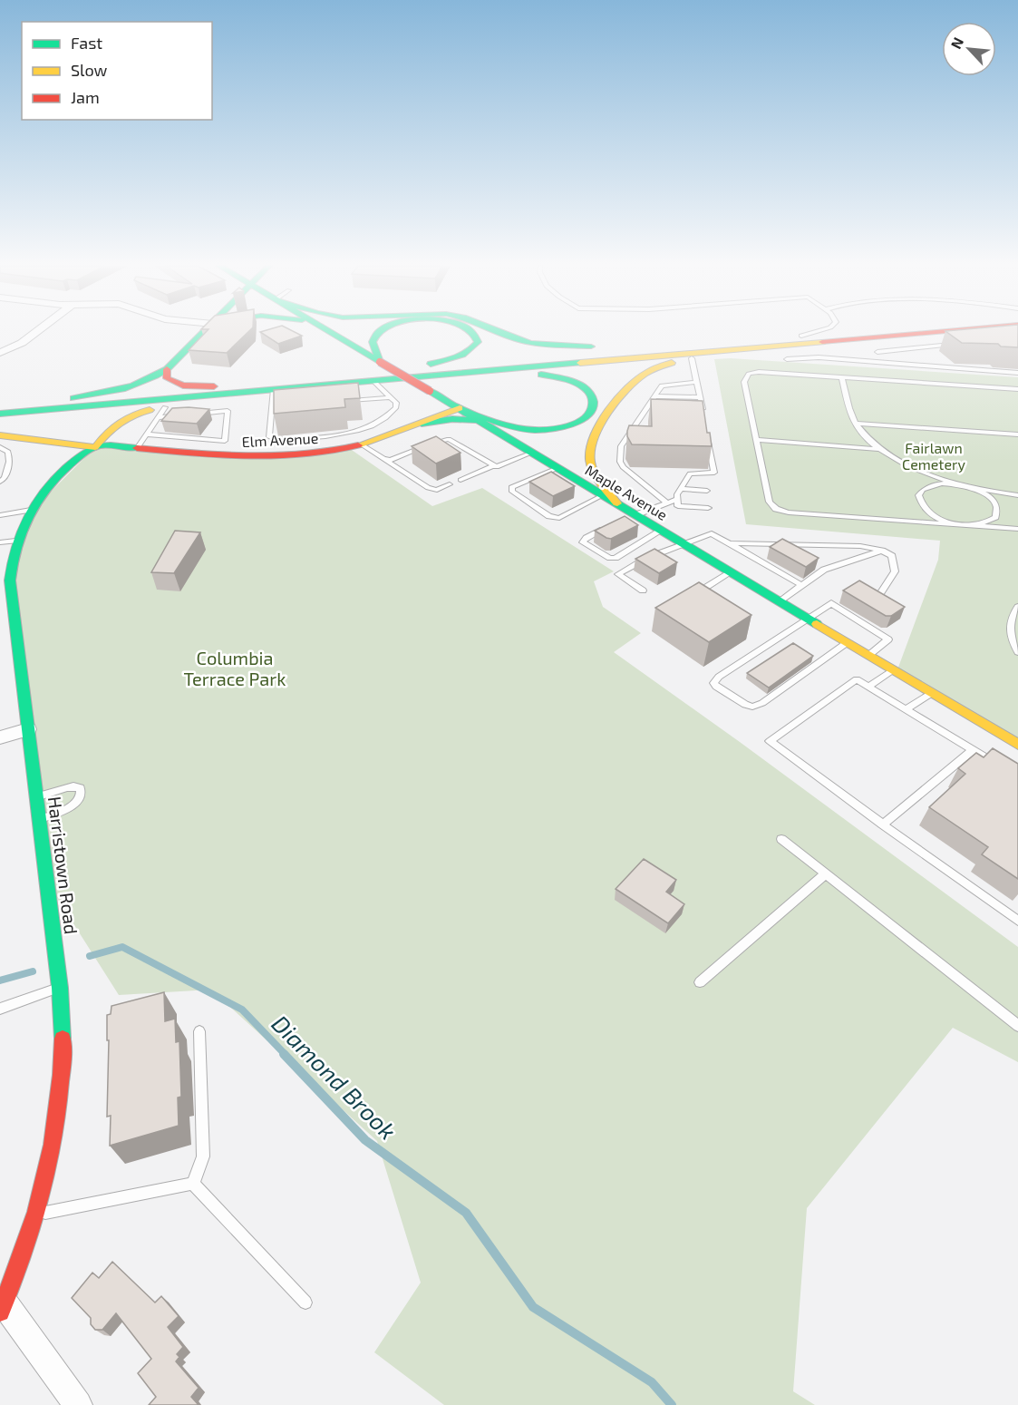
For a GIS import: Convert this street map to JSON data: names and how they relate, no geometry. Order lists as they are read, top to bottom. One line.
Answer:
{"streets":{"main road":["Elm Avenue","Maple Avenue","Harristown Road"]},"crossings":[["Elm Avenue","Maple Avenue"],["Elm Avenue","Harristown Road"]],"water":["Diamond Brook"],"parks":["Fairlawn Cemetery","Columbia Terrace Park"],"legend":["Fast","Slow","Jam"],"north":"top left"}
